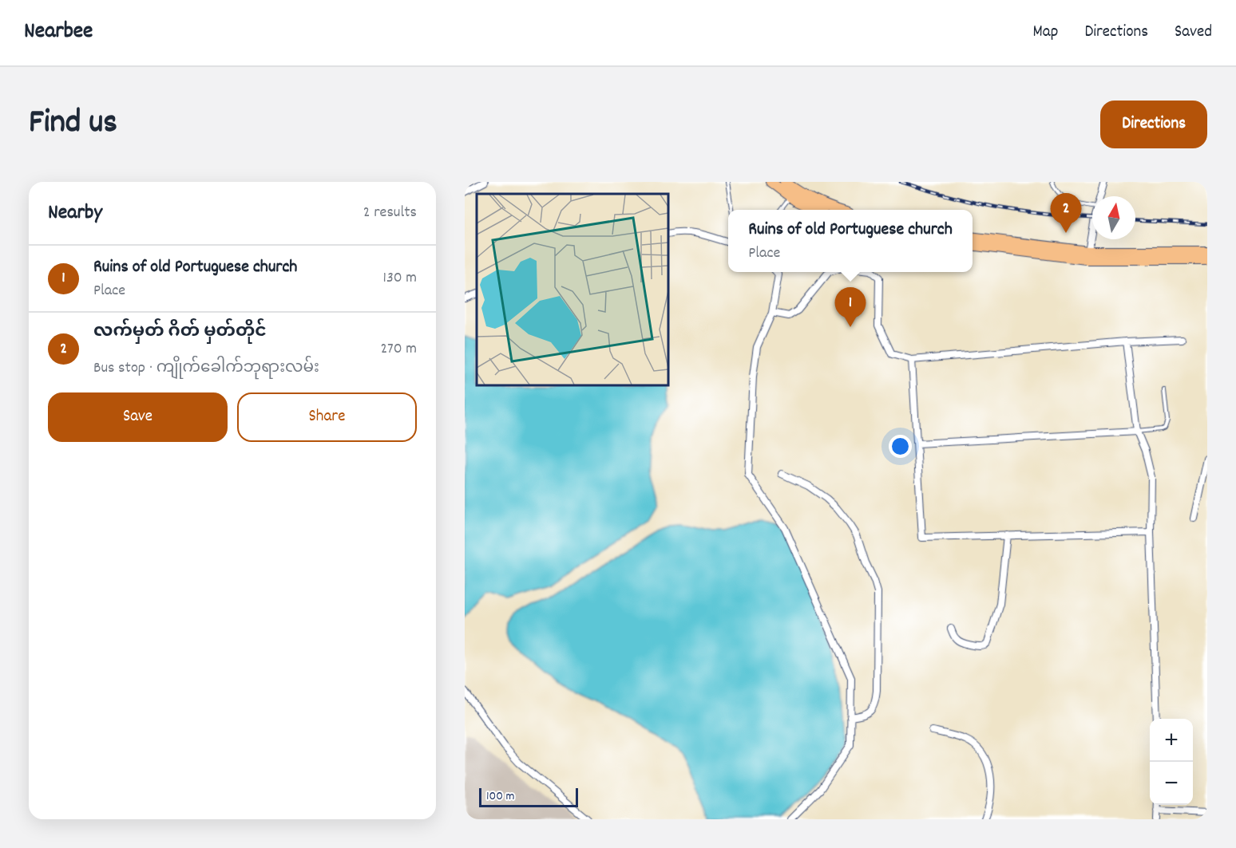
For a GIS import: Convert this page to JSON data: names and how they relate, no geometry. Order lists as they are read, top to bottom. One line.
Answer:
{"scale_bar":"100 m","north":"top","page":{"header":"Nearbee","nav":["Map","Directions","Saved"],"title":"Find us","buttons":["Directions",["Save","Share"]],"heading":["Nearby","2 results"],"pins":["2","1"],"popup":["Ruins of old Portuguese church","Place"],"list":[{"mark":"1","name":"Ruins of old Portuguese church","note":"Place","value":"130 m"},{"mark":"2","name":"လက်မှတ် ဂိတ် မှတ်တိုင်","note":"Bus stop · ကျိုက်ခေါက်ဘုရားလမ်း","value":"270 m"}],"map_buttons":["+","−"],"scale":"100 m"}}
